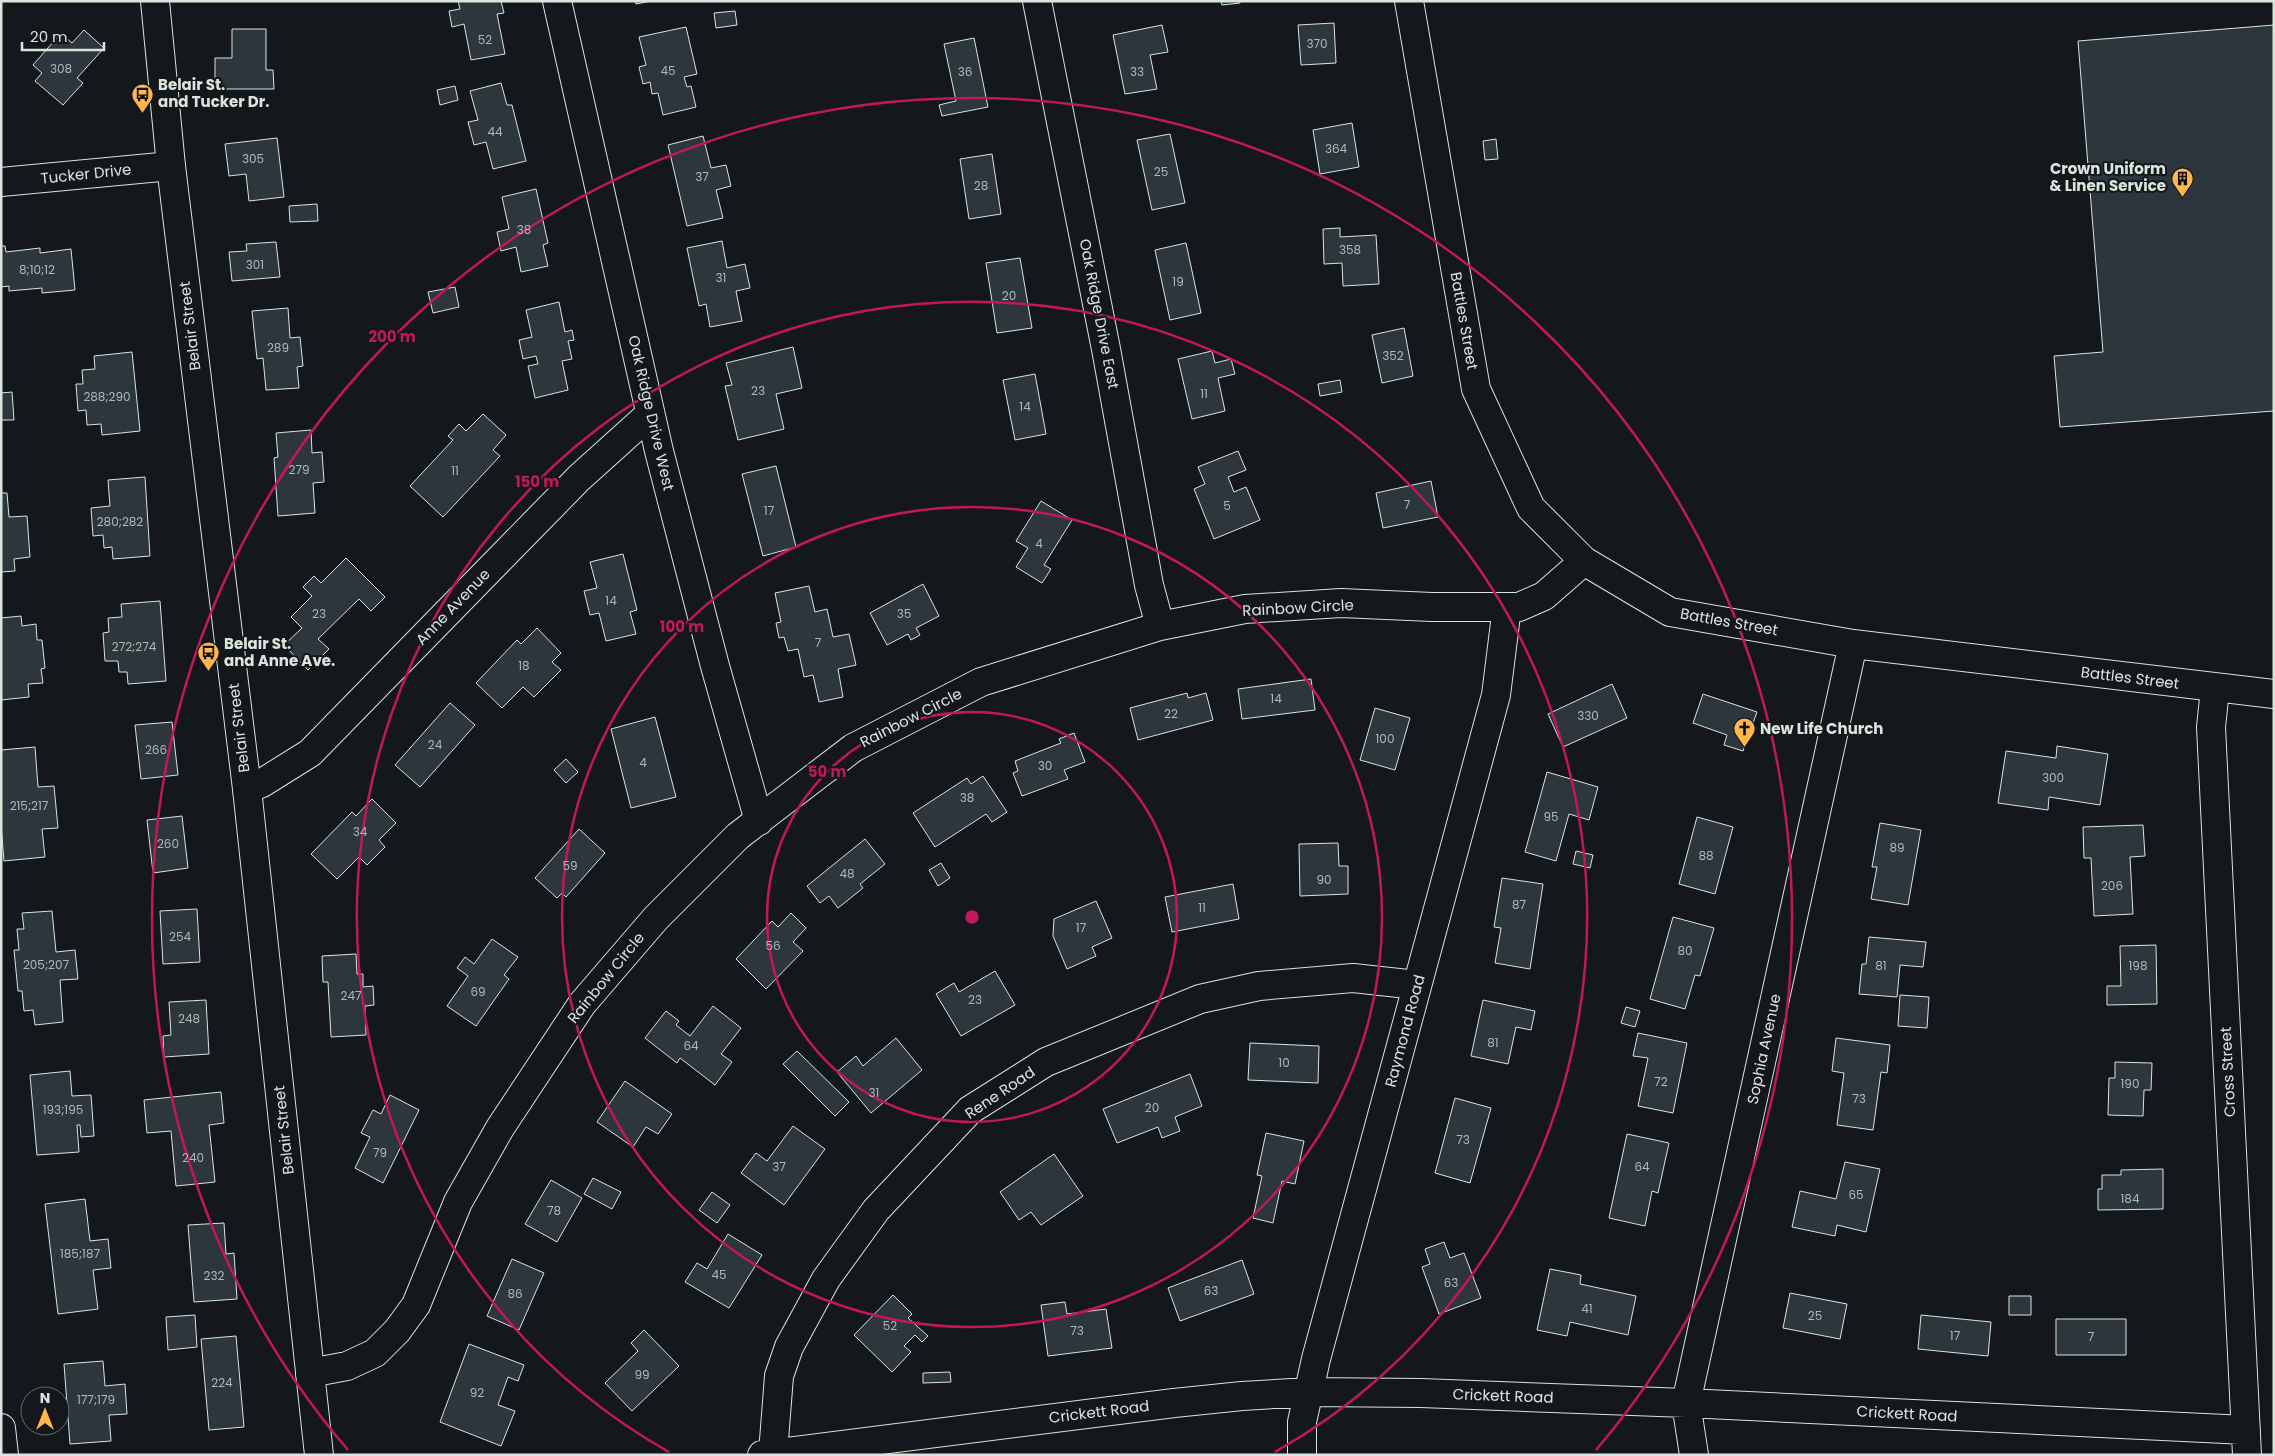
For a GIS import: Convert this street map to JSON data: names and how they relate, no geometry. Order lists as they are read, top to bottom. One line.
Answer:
{"streets":{"street":["Tucker Drive","Oak Ridge Drive East","Battles Street","Belair Street","Oak Ridge Drive West","Anne Avenue","Rainbow Circle","Raymond Road","Sophia Avenue","Cross Street","Rene Road","Crickett Road"]},"crossings":[["Tucker Drive","Belair Street"],["Oak Ridge Drive East","Rainbow Circle"],["Battles Street","Rainbow Circle"],["Battles Street","Sophia Avenue"],["Battles Street","Cross Street"],["Belair Street","Anne Avenue"],["Belair Street","Rainbow Circle"],["Oak Ridge Drive West","Anne Avenue"],["Oak Ridge Drive West","Rainbow Circle"],["Rainbow Circle","Raymond Road"],["Raymond Road","Rene Road"],["Raymond Road","Crickett Road"],["Sophia Avenue","Crickett Road"],["Cross Street","Crickett Road"],["Rene Road","Crickett Road"]],"places":{"bus stop":["Belair St. and Tucker Dr.","Belair St. and Anne Ave."],"building":["Crown Uniform & Linen Service"],"church":["New Life Church"]},"house_numbers":["52","370","308","45","36","33","44","364","305","25","37","28","38","358","301","8;10;12","31","19","20","289","352","23","11","288;290","14","279","11","7","5","17","280;282","4","14","23","35","7","272;274","18","14","22","330","100","24","266","4","30","300","38","215;217","95","34","260","89","88","59","48","90","206","87","11","17","254","56","80","205;207","81","198","69","247","23","248","81","64","10","72","190","31","73","20","193;195","73","79","240","37","64","65","184","78","185;187","45","232","63","63","86","41","25","52","73","17","7","99","224","92","177;179"],"scale_bar":"20 m","north":"top","rings":["200 m","150 m","100 m","50 m"]}
